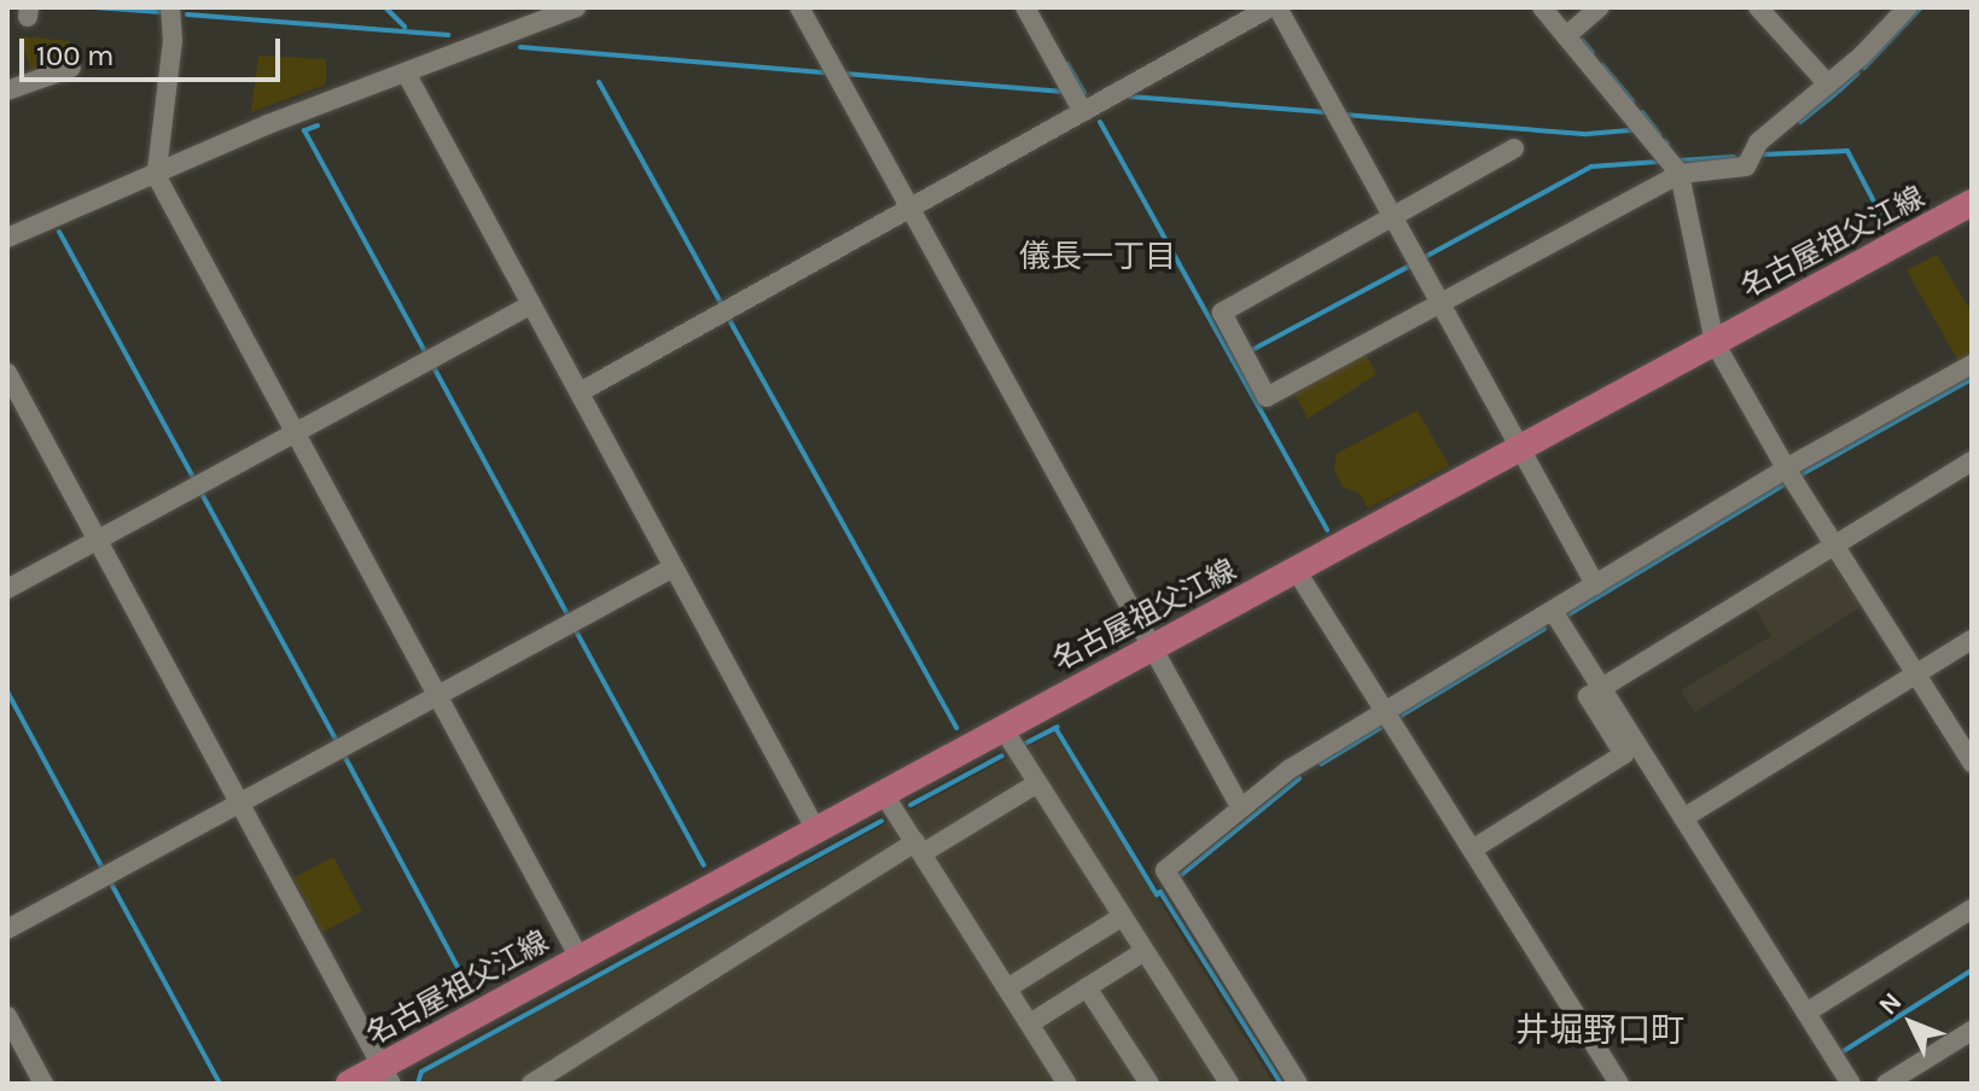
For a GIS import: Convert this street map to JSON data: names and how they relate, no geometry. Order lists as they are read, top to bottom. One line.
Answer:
{"streets":{"main road":["名古屋祖父江線"]},"districts":["儀長一丁目","井堀野口町"],"scale_bar":"100 m","north":"top left"}
